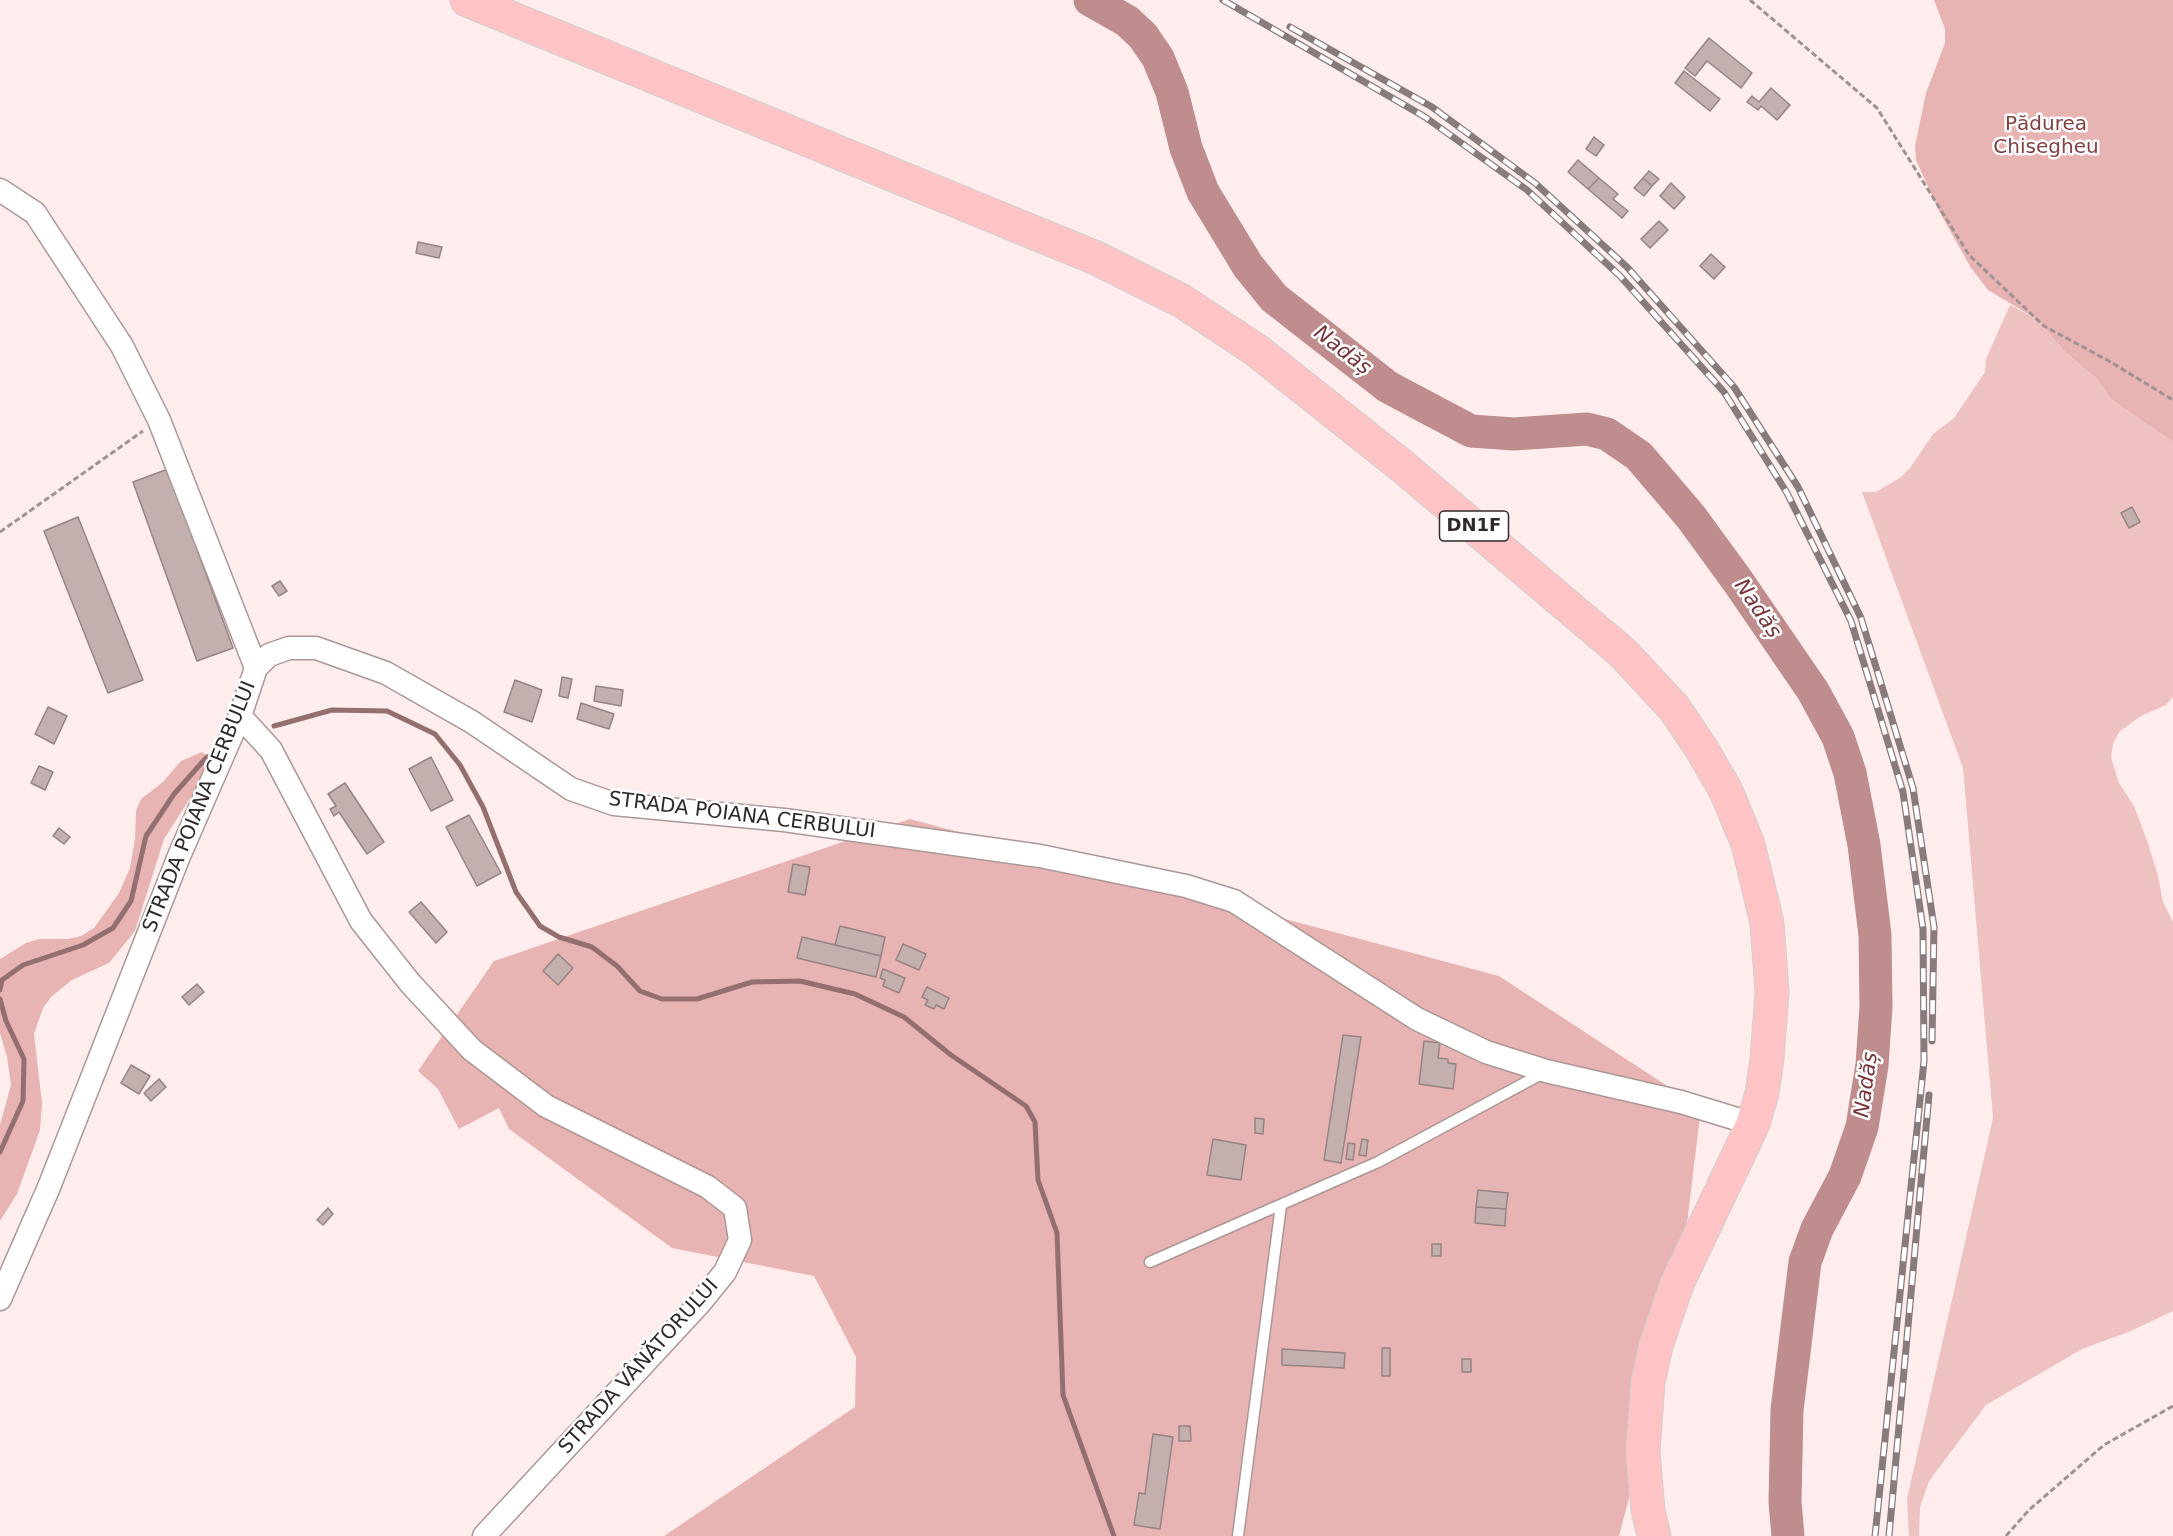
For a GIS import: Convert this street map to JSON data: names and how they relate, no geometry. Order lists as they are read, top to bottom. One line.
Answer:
{"streets":{"main road":["DN1F"],"street":["STRADA POIANA CERBULUI","STRADA VÂNĂTORULUI"]},"crossings":[["DN1F","STRADA POIANA CERBULUI"],["STRADA POIANA CERBULUI","STRADA VÂNĂTORULUI"]],"water":["Nadăș"],"parks":["Pădurea Chisegheu"]}
